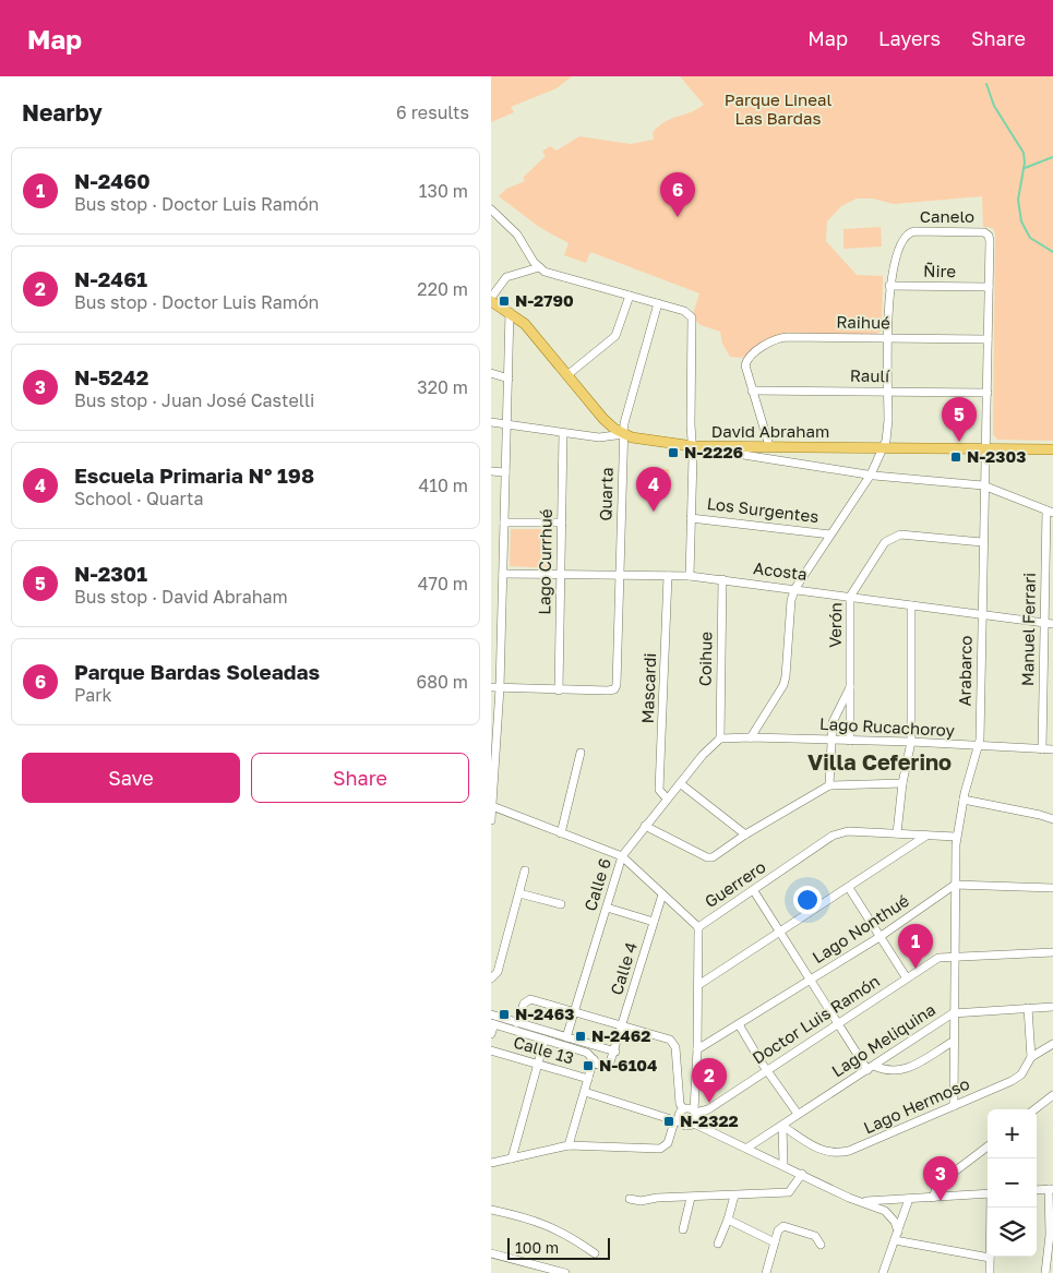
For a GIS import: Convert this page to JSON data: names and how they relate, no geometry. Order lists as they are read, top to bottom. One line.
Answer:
{"streets":{"main road":["David Abraham"],"street":["Canelo","Ñire","Raihué","Raulí","Quarta","Los Surgentes","Lago Currhué","Acosta","Verón","Manuel Ferrari","Coihue","Arabarco","Mascardi","Lago Rucachoroy","Calle 6","Guerrero","Lago Nonthué","Calle 4","Doctor Luis Ramón","Lago Meliquina","Calle 13","Lago Hermoso"]},"crossings":[["Canelo","Ñire"],["Canelo","Arabarco"],["Ñire","Arabarco"],["Raihué","Raulí"],["Raihué","Arabarco"],["Raulí","Arabarco"],["David Abraham","Quarta"],["David Abraham","Lago Currhué"],["David Abraham","Arabarco"],["Quarta","Lago Currhué"],["Quarta","Acosta"],["Lago Currhué","Acosta"],["Acosta","Verón"],["Acosta","Manuel Ferrari"],["Acosta","Coihue"],["Acosta","Arabarco"],["Acosta","Mascardi"],["Verón","Arabarco"],["Verón","Lago Rucachoroy"],["Manuel Ferrari","Lago Rucachoroy"],["Coihue","Lago Rucachoroy"],["Coihue","Calle 6"],["Arabarco","Lago Rucachoroy"],["Arabarco","Guerrero"],["Arabarco","Lago Nonthué"],["Arabarco","Doctor Luis Ramón"],["Arabarco","Lago Meliquina"],["Arabarco","Lago Hermoso"],["Mascardi","Calle 6"],["Lago Rucachoroy","Calle 6"],["Calle 6","Guerrero"],["Guerrero","Calle 4"],["Lago Meliquina","Lago Hermoso"]],"districts":["Villa Ceferino"],"parks":["Parque Lineal Las Bardas"],"places":{"transit":["N-2790","N-2226","N-2303","N-2463","N-2462","N-6104","N-2322"]},"scale_bar":"100 m","page":{"header":"Map","nav":["Map","Layers","Share"],"heading":["Nearby","6 results"],"list":[{"mark":"1","name":"N-2460","note":"Bus stop · Doctor Luis Ramón","value":"130 m"},{"mark":"2","name":"N-2461","note":"Bus stop · Doctor Luis Ramón","value":"220 m"},{"mark":"3","name":"N-5242","note":"Bus stop · Juan José Castelli","value":"320 m"},{"mark":"4","name":"Escuela Primaria N° 198","note":"School · Quarta","value":"410 m"},{"mark":"5","name":"N-2301","note":"Bus stop · David Abraham","value":"470 m"},{"mark":"6","name":"Parque Bardas Soleadas","note":"Park","value":"680 m"}],"pins":["6","5","4","1","2","3"],"buttons":["Save","Share"],"map_buttons":["+","−"],"scale":"100 m"}}
